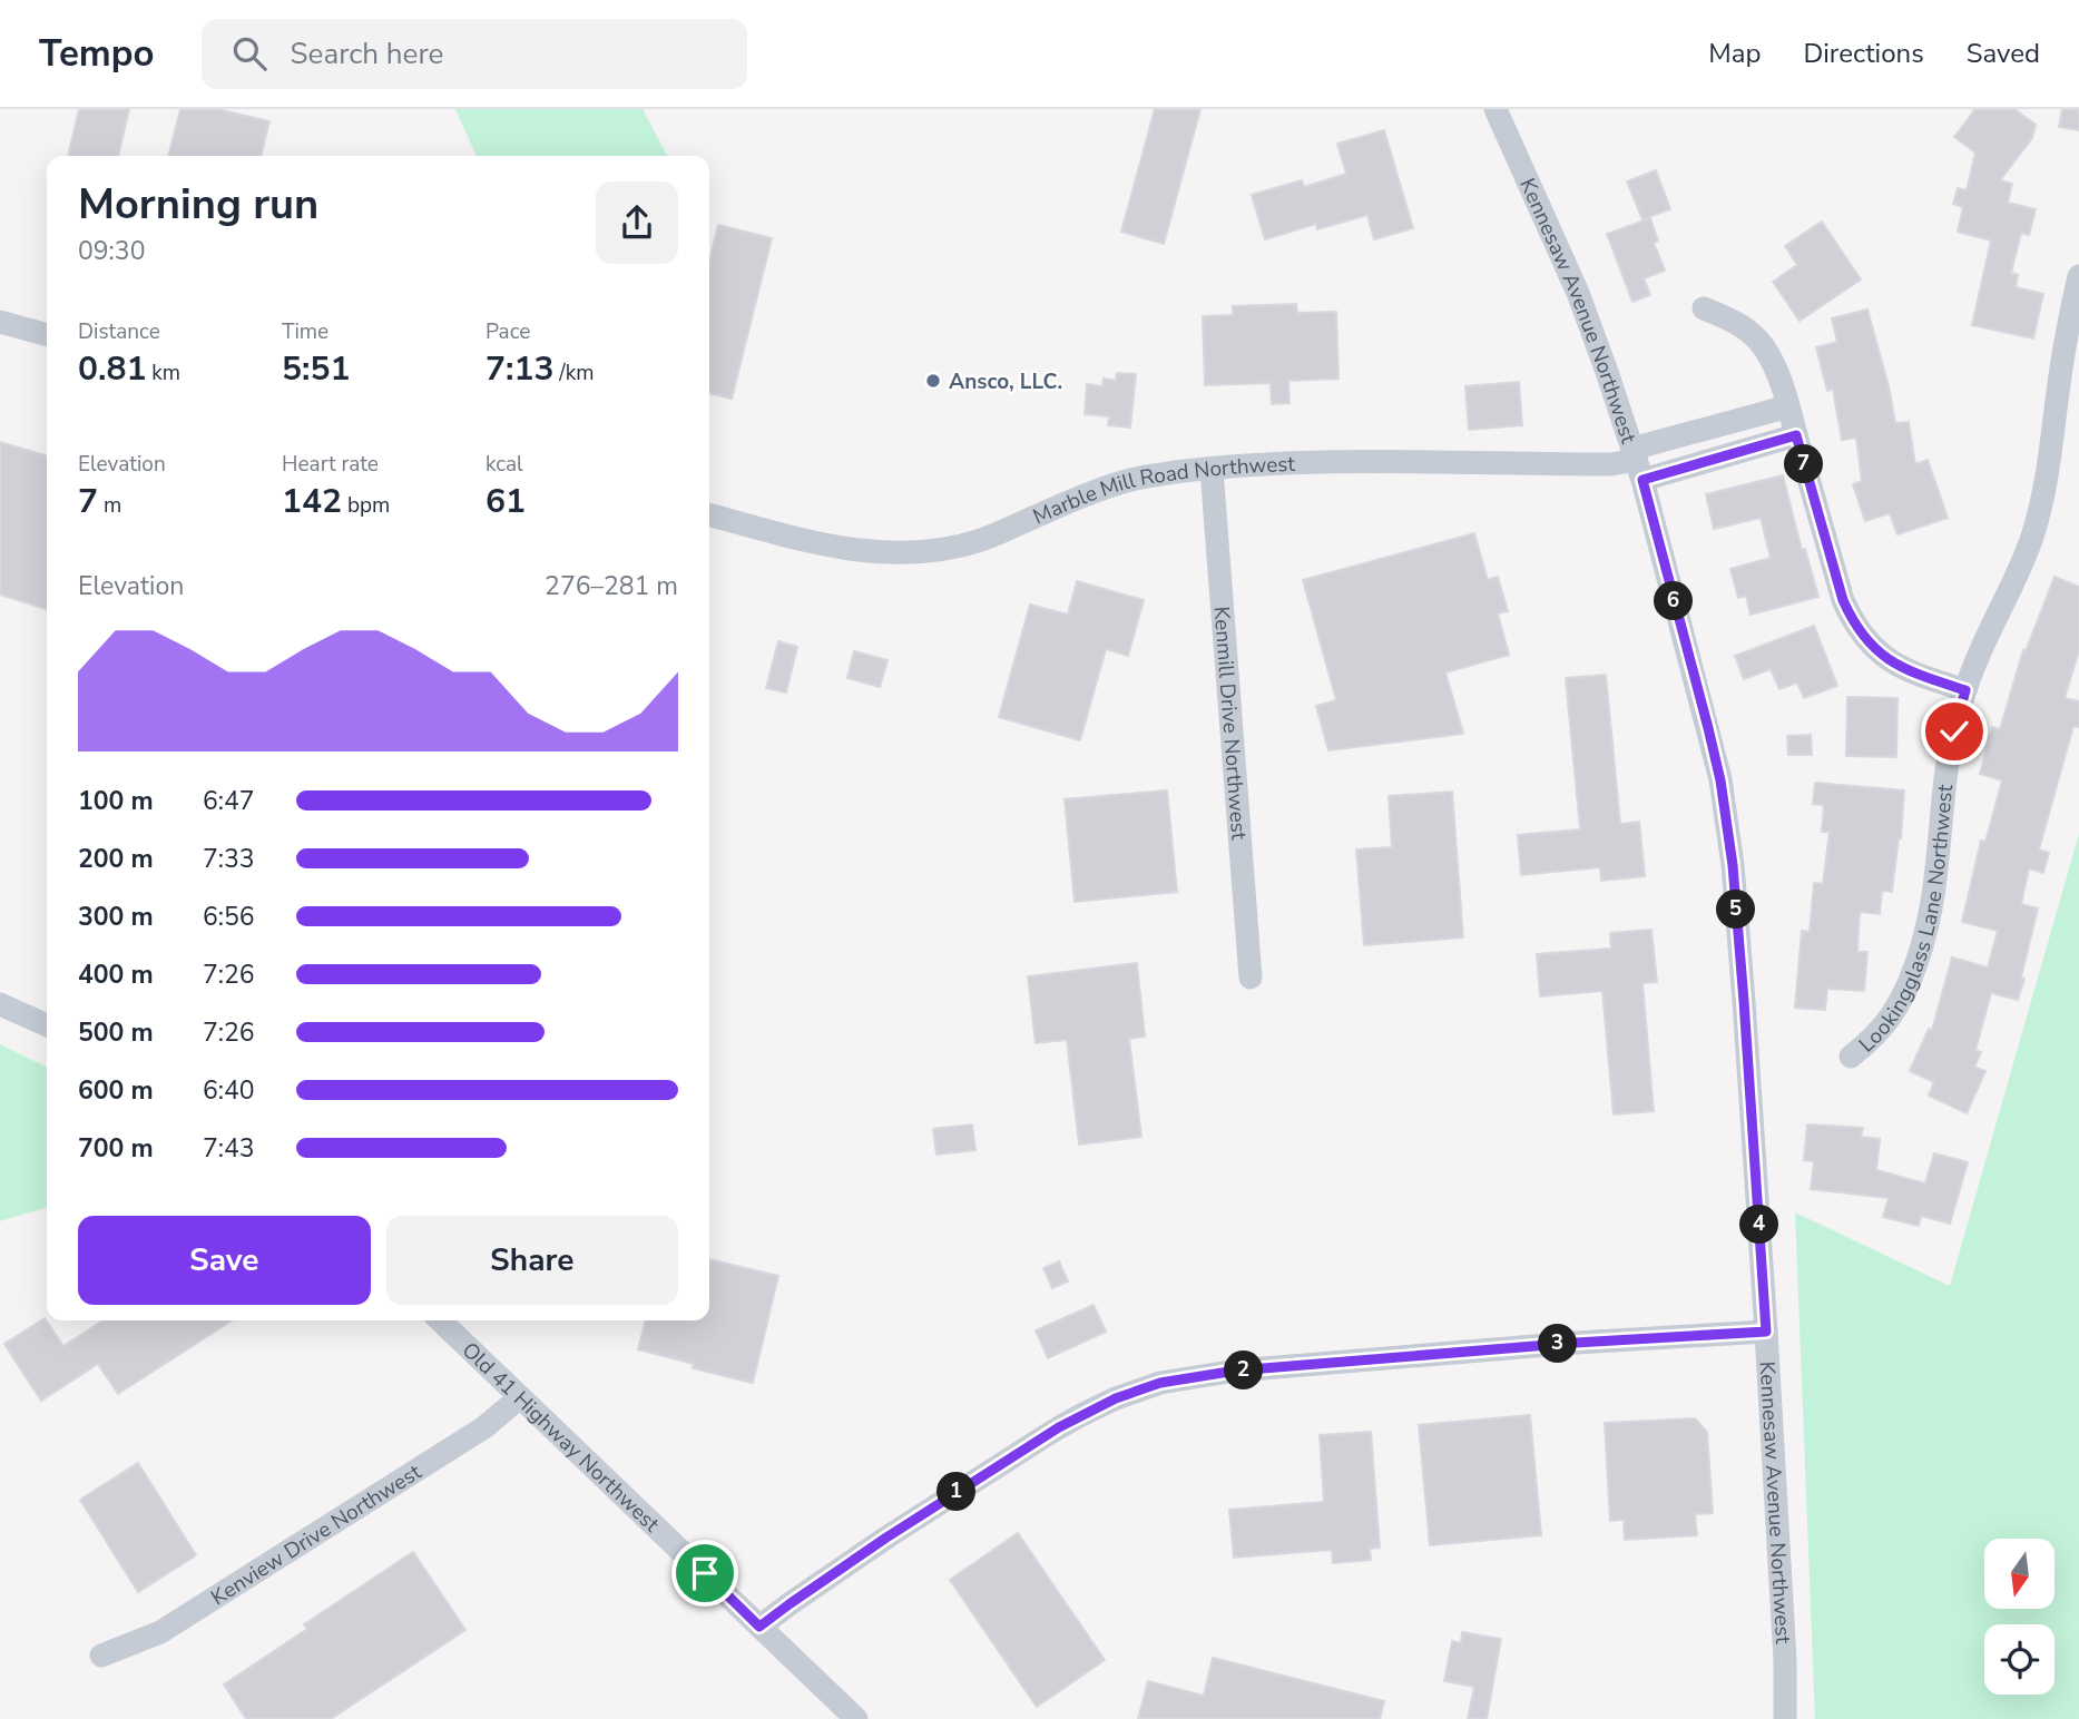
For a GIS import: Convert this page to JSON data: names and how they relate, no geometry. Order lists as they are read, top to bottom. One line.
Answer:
{"streets":{"street":["Kennesaw Avenue Northwest","Marble Mill Road Northwest","Kenmill Drive Northwest","Lookingglass Lane Northwest","Old 41 Highway Northwest","Kenview Drive Northwest"]},"crossings":[["Kennesaw Avenue Northwest","Marble Mill Road Northwest"],["Marble Mill Road Northwest","Kenmill Drive Northwest"],["Old 41 Highway Northwest","Kenview Drive Northwest"]],"places":["Ansco, LLC."],"north":"bottom","page":{"header":"Tempo","search":"Search here","nav":["Map","Directions","Saved"],"heading":["Morning run","09:30"],"stats":[["Distance","0.81 km"],["Time","5:51"],["Pace","7:13 /km"],["Elevation","7 m"],["Heart rate","142 bpm"],["kcal","61"]],"pins":["7","6","5","4","3","2","1"],"chart":["Elevation","276–281 m"],"list":[{"name":"100 m","note":"6:47"},{"name":"200 m","note":"7:33"},{"name":"300 m","note":"6:56"},{"name":"400 m","note":"7:26"},{"name":"500 m","note":"7:26"},{"name":"600 m","note":"6:40"},{"name":"700 m","note":"7:43"}],"buttons":["Save","Share"]}}
